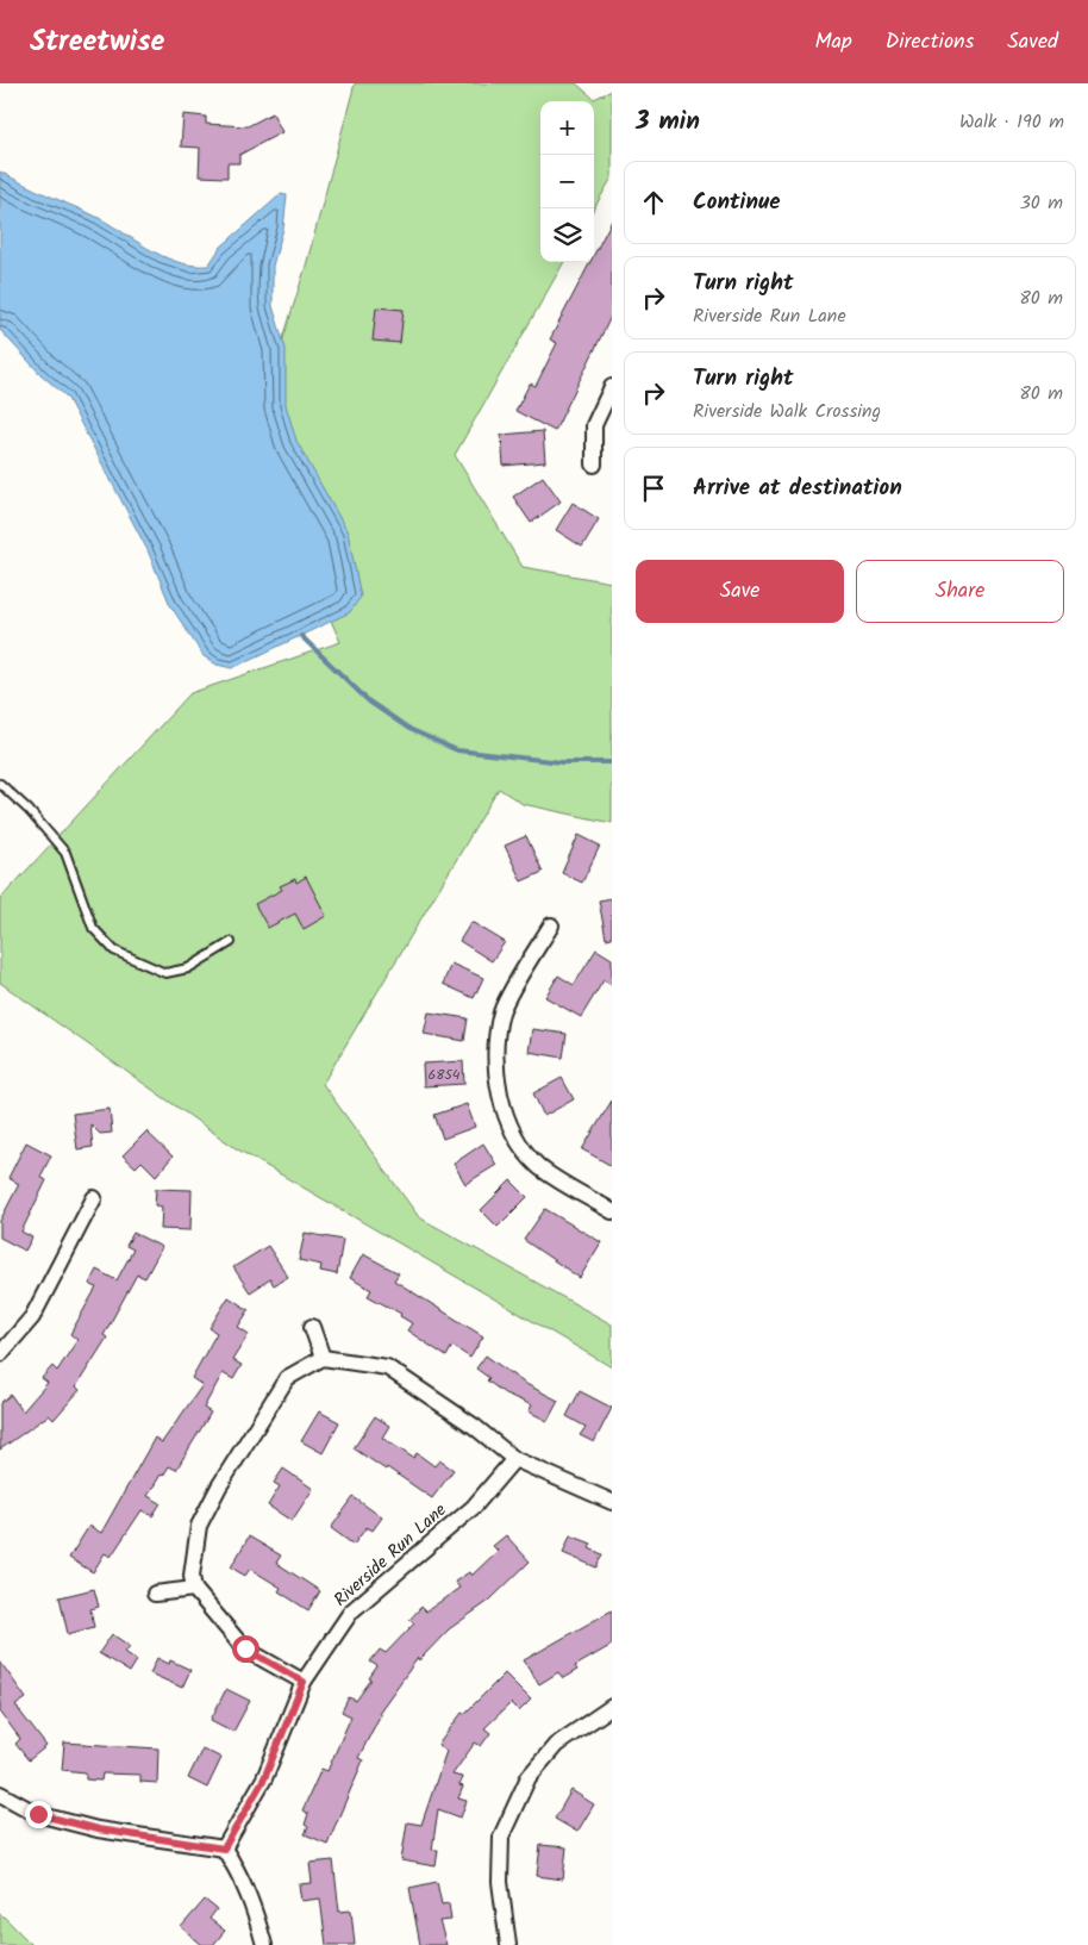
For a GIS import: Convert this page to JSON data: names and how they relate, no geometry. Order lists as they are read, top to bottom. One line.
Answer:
{"streets":{"street":["Riverside Run Lane"]},"house_numbers":["6854"],"page":{"header":"Streetwise","nav":["Map","Directions","Saved"],"heading":["3 min","Walk · 190 m"],"map_buttons":["+","−"],"list":[["Continue","30 m"],["Turn right","Riverside Run Lane","80 m"],["Turn right","Riverside Walk Crossing","80 m"],"Arrive at destination"],"buttons":["Save","Share"]}}
